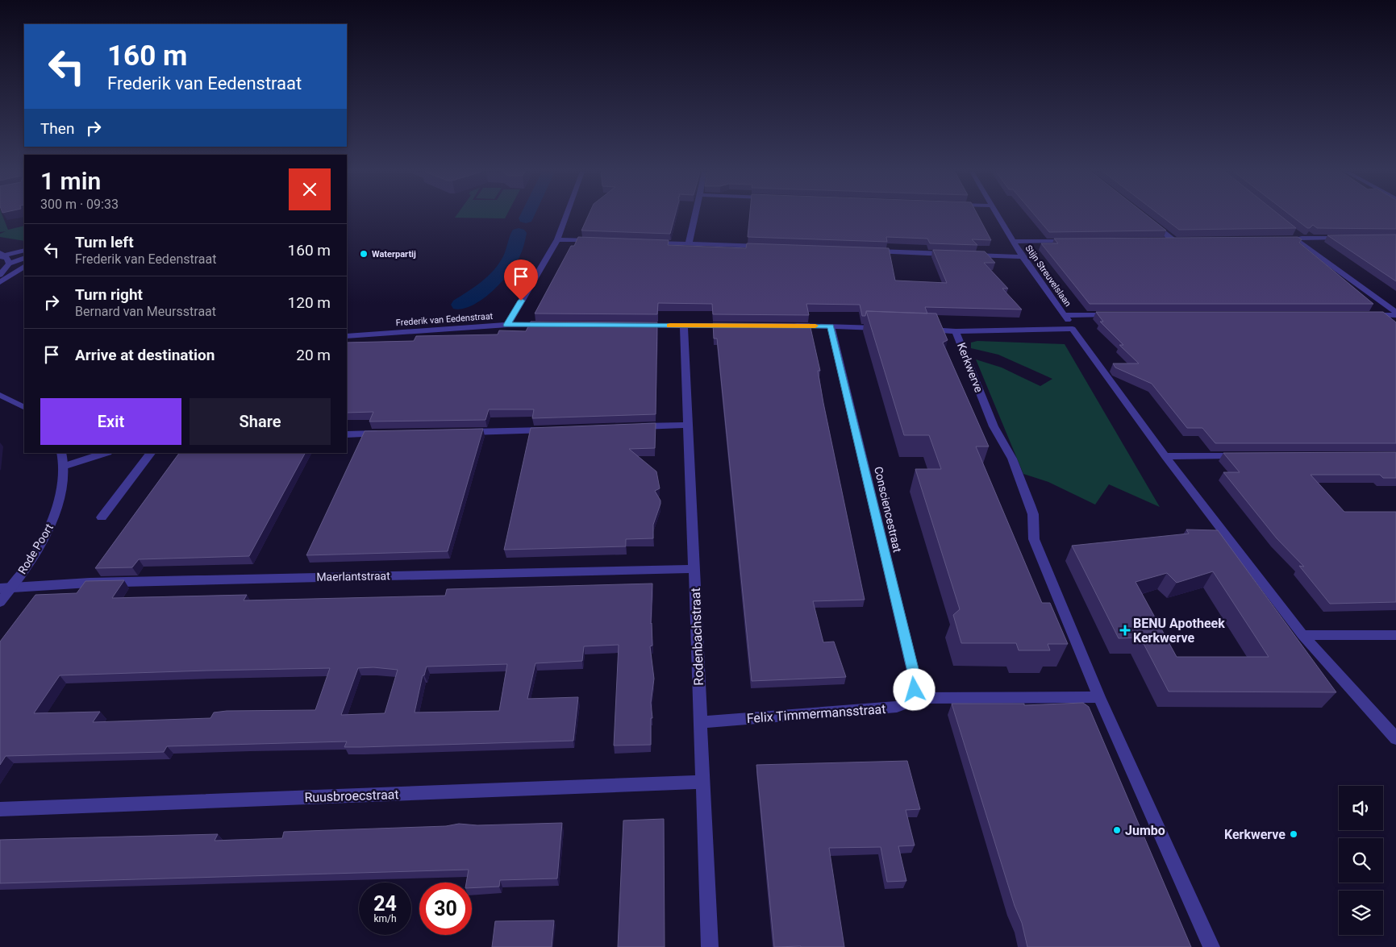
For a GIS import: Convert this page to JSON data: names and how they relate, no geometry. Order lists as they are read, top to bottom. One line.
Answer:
{"streets":{"street":["Stijn Streuvelslaan","Frederik van Eedenstraat","Kerkwerve","Consciencestraat","Rode Poort","Maerlantstraat","Rodenbachstraat","Felix Timmermansstraat","Ruusbroecstraat"]},"crossings":[["Stijn Streuvelslaan","Kerkwerve"],["Kerkwerve","Felix Timmermansstraat"],["Consciencestraat","Felix Timmermansstraat"],["Rode Poort","Maerlantstraat"],["Maerlantstraat","Rodenbachstraat"],["Rodenbachstraat","Felix Timmermansstraat"],["Rodenbachstraat","Ruusbroecstraat"]],"places":{"other":["Waterpartij","Jumbo","Kerkwerve"],"health":["BENU Apotheek Kerkwerve"]},"page":{"turn":["160 m","Frederik van Eedenstraat"],"then":"Then","heading":["1 min","300 m · 09:33"],"list":[{"name":"Turn left","note":"Frederik van Eedenstraat","value":"160 m"},{"name":"Turn right","note":"Bernard van Meursstraat","value":"120 m"},{"name":"Arrive at destination","value":"20 m"}],"buttons":["Exit","Share"],"speed":"24 km/h","limit":"30"}}
